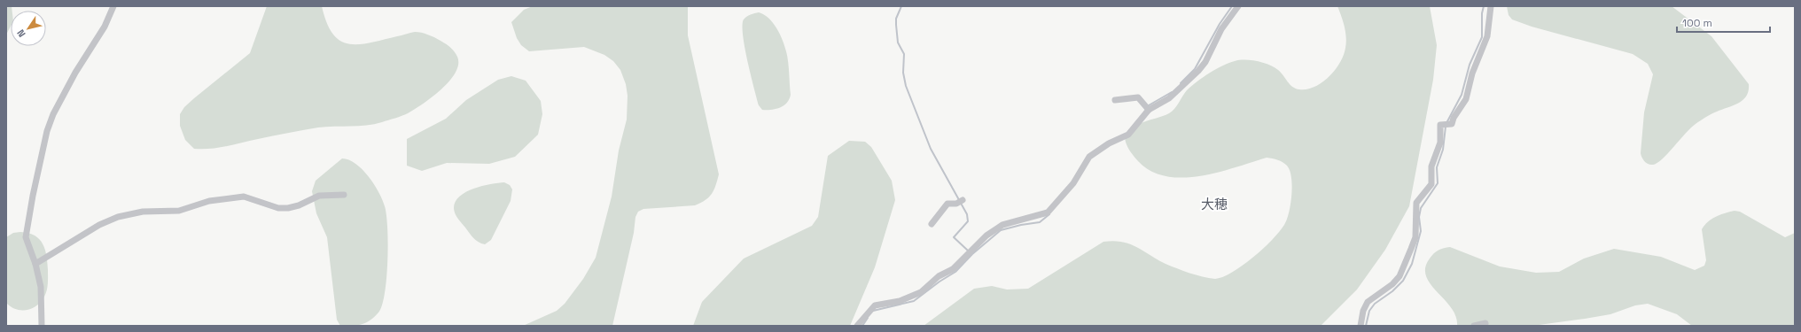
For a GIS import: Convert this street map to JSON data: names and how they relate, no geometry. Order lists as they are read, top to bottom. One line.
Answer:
{"districts":["大穂"],"scale_bar":"100 m","north":"bottom left"}
